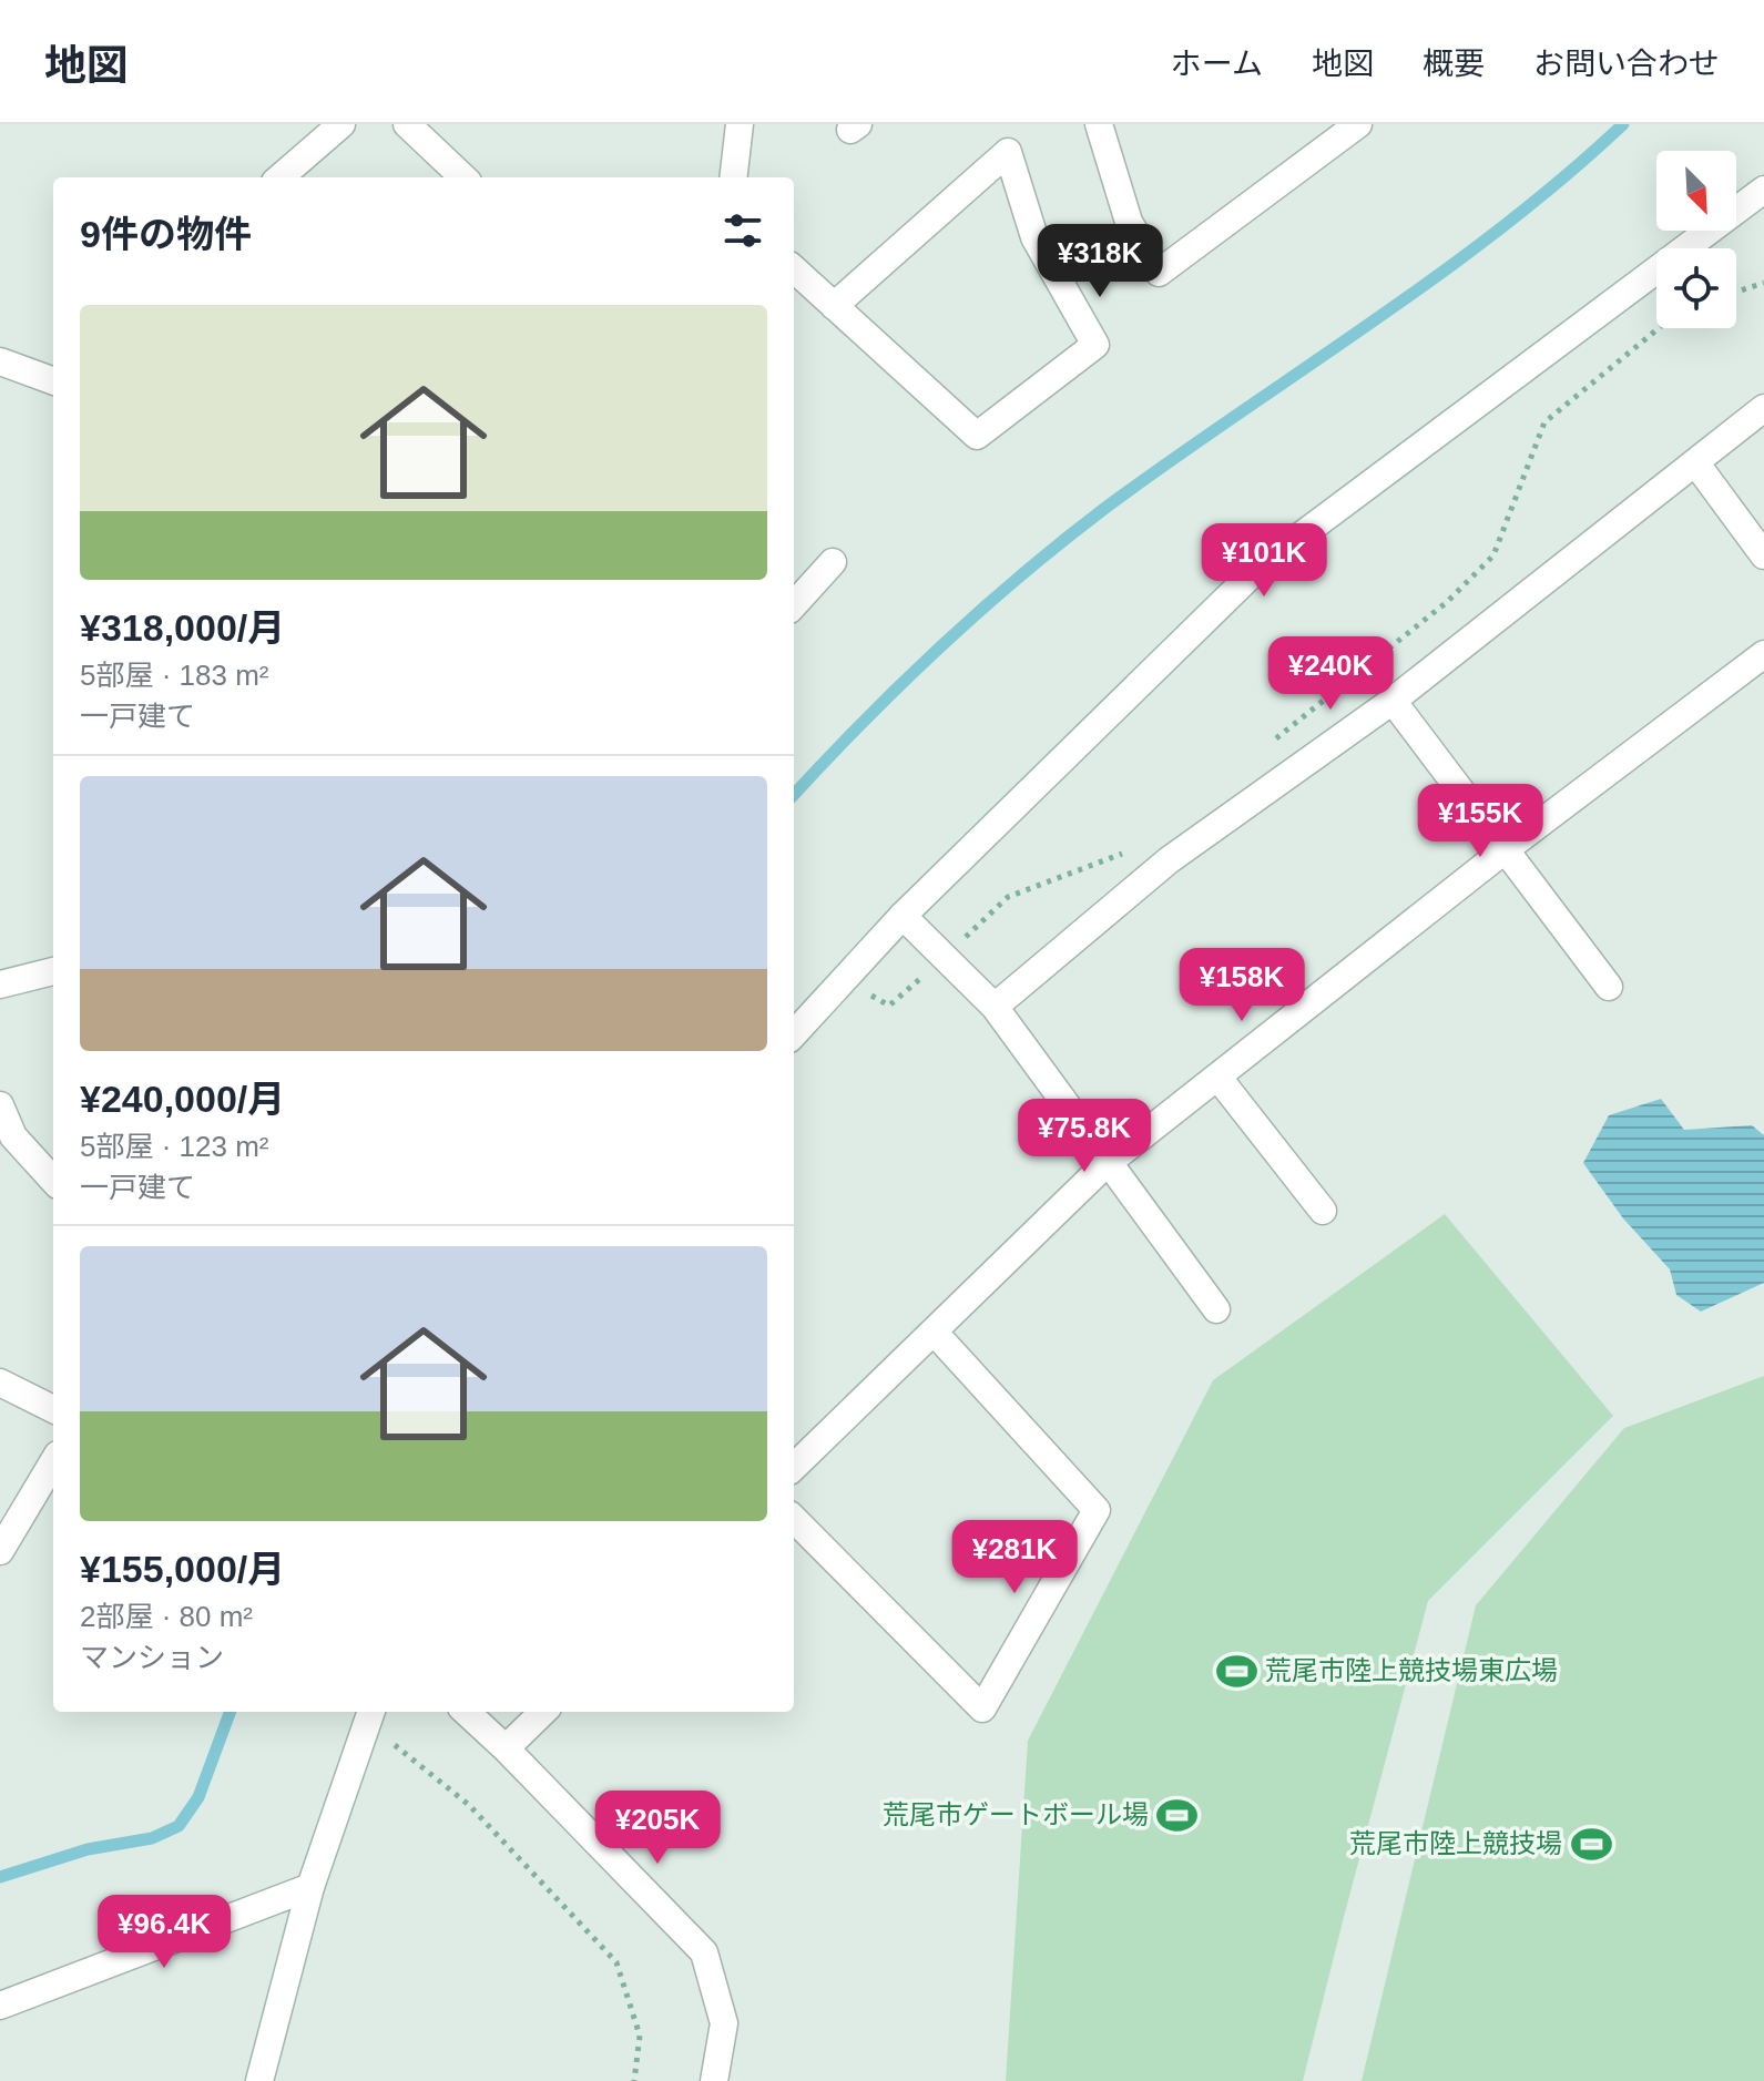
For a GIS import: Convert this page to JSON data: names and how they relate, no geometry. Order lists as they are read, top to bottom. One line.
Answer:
{"places":{"sports":["荒尾市陸上競技場東広場","荒尾市ゲートボール場","荒尾市陸上競技場"]},"north":"bottom right","page":{"header":"地図","nav":["ホーム","地図","概要","お問い合わせ"],"heading":"9件の物件","price":["¥318K","¥101K","¥240K","¥155K","¥158K","¥75.8K","¥281K","¥205K","¥96.4K"],"list":[{"name":"¥318,000/月","note":"5部屋 · 183 m² · 一戸建て"},{"name":"¥240,000/月","note":"5部屋 · 123 m² · 一戸建て"},{"name":"¥155,000/月","note":"2部屋 · 80 m² · マンション"}]}}
